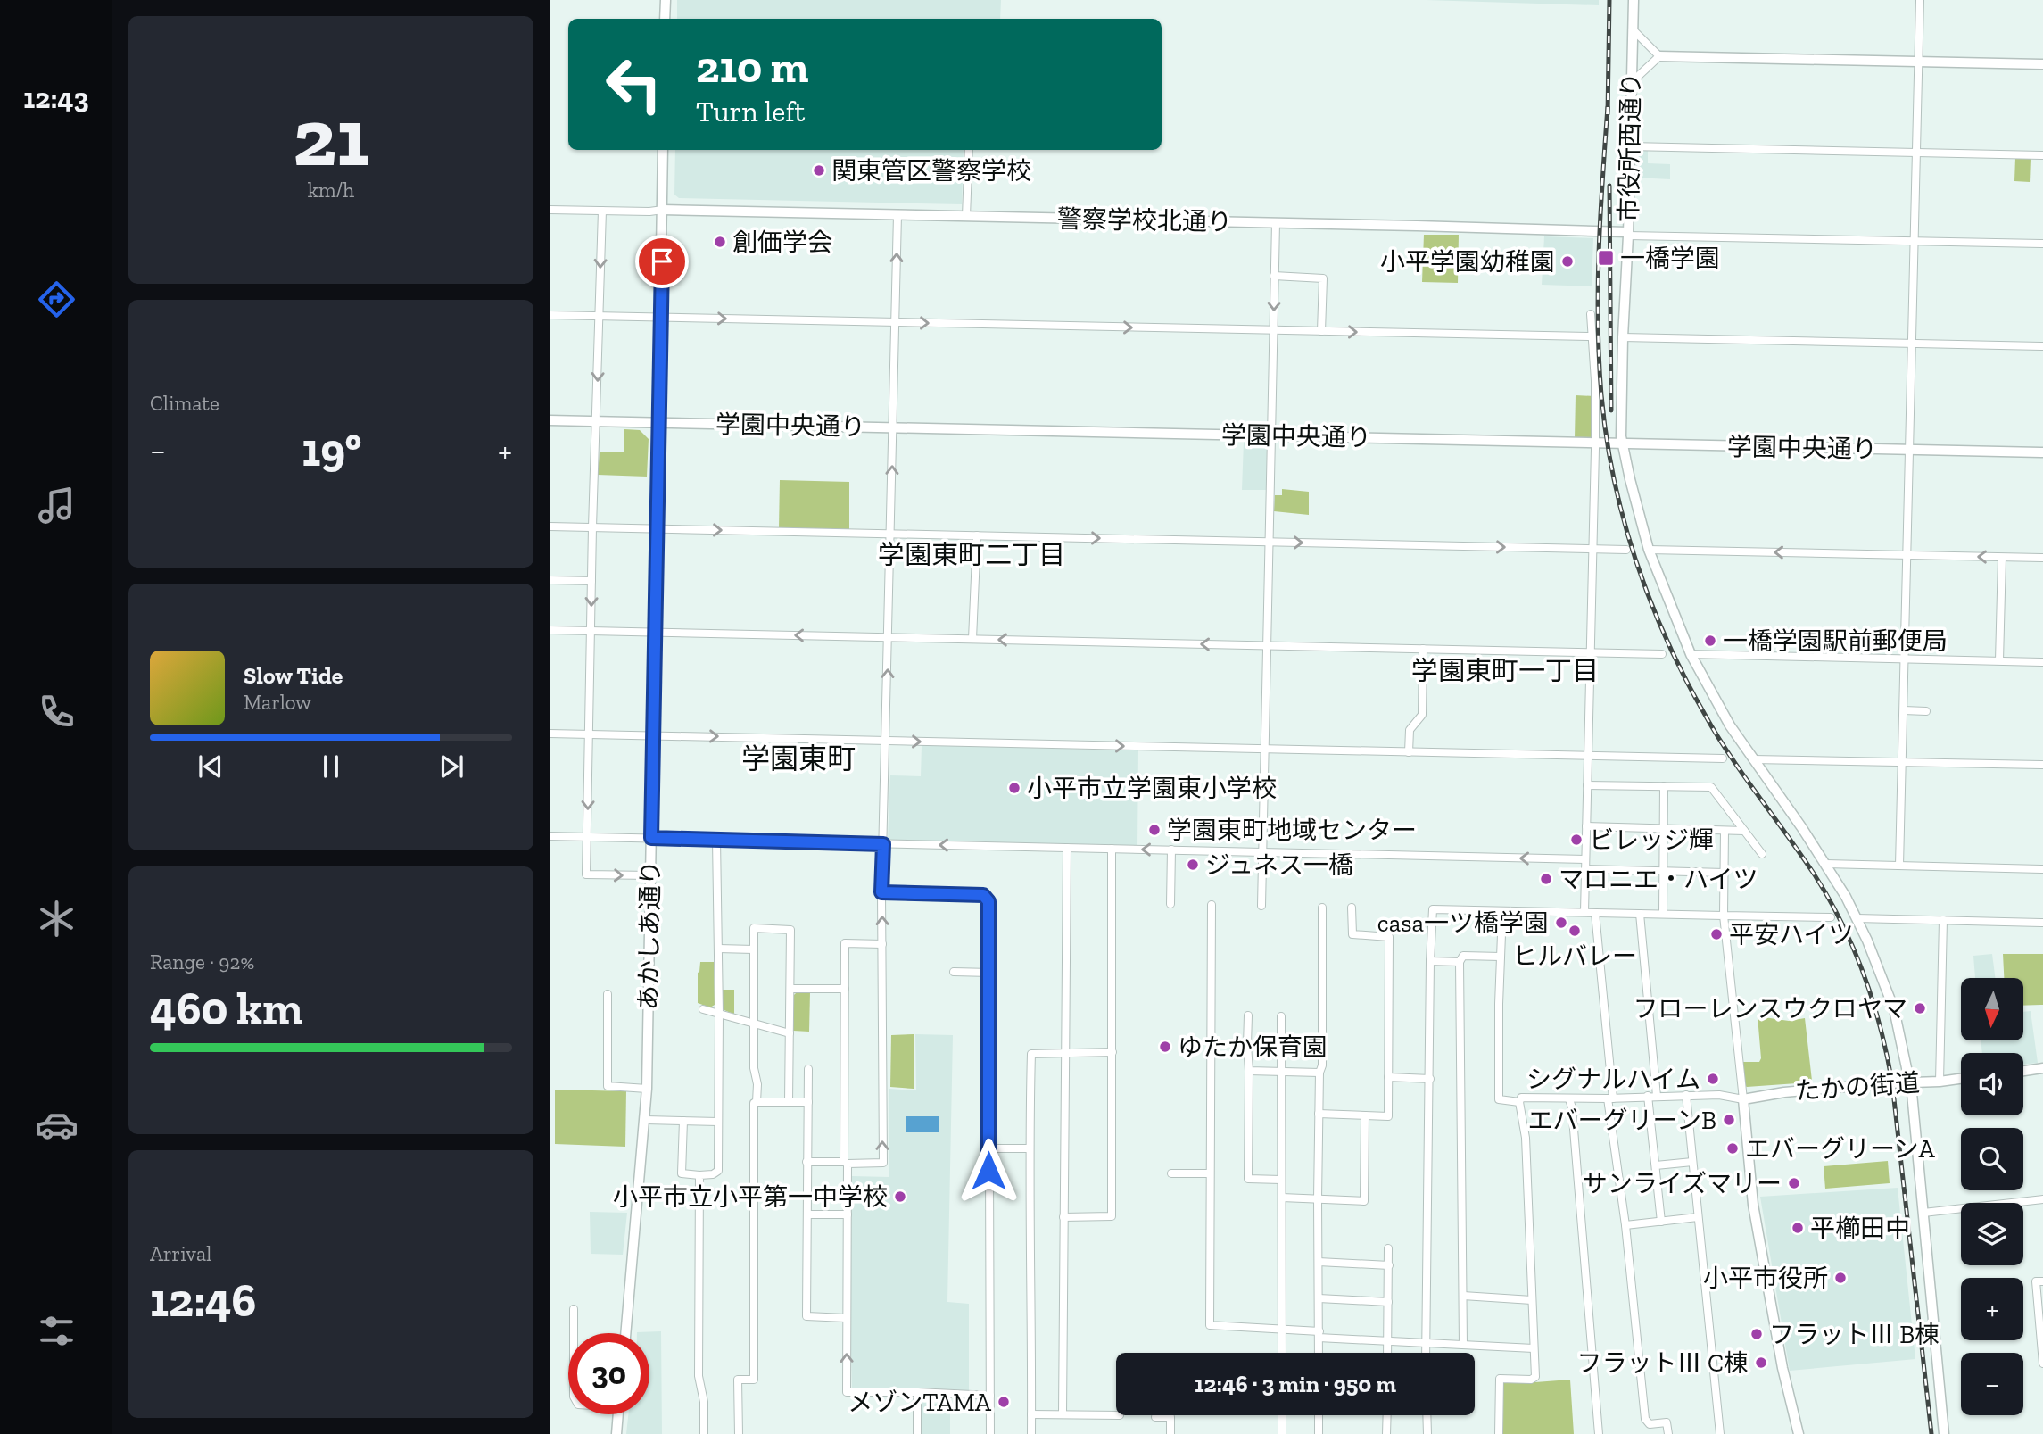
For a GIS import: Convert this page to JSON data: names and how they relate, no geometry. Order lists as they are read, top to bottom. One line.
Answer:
{"streets":{"street":["市役所西通り","警察学校北通り","学園中央通り","あかしあ通り","たかの街道"]},"crossings":[["市役所西通り","警察学校北通り"],["市役所西通り","学園中央通り"],["市役所西通り","たかの街道"],["警察学校北通り","あかしあ通り"],["学園中央通り","あかしあ通り"]],"districts":["学園東町二丁目","学園東町一丁目","学園東町"],"places":{"other":["関東管区警察学校","創価学会","小平学園幼稚園","一橋学園駅前郵便局","小平市立学園東小学校","学園東町地域センター","ビレッジ輝","ジュネス一橋","マロニエ・ハイツ","casa一ツ橋学園","ヒルバレー","平安ハイツ","フローレンスウクロヤマ","ゆたか保育園","シグナルハイム","エバーグリーンB","エバーグリーンA","サンライズマリー","小平市立小平第一中学校","平櫛田中","小平市役所","フラットⅢ B棟","フラットⅢ C棟","メゾンTAMA"],"transit":["一橋学園"]},"north":"bottom","page":{"tabs":"12:43","tile":[["21","km/h"],"Climate",["Range · 92%","460 km"],["Arrival","12:46"]],"turn":["210 m","Turn left"],"heat":["−","19°","+"],"song":["Slow Tide","Marlow"],"map_buttons":["+","−"],"limit":"30","trip":"12:46 · 3 min · 950 m"}}
